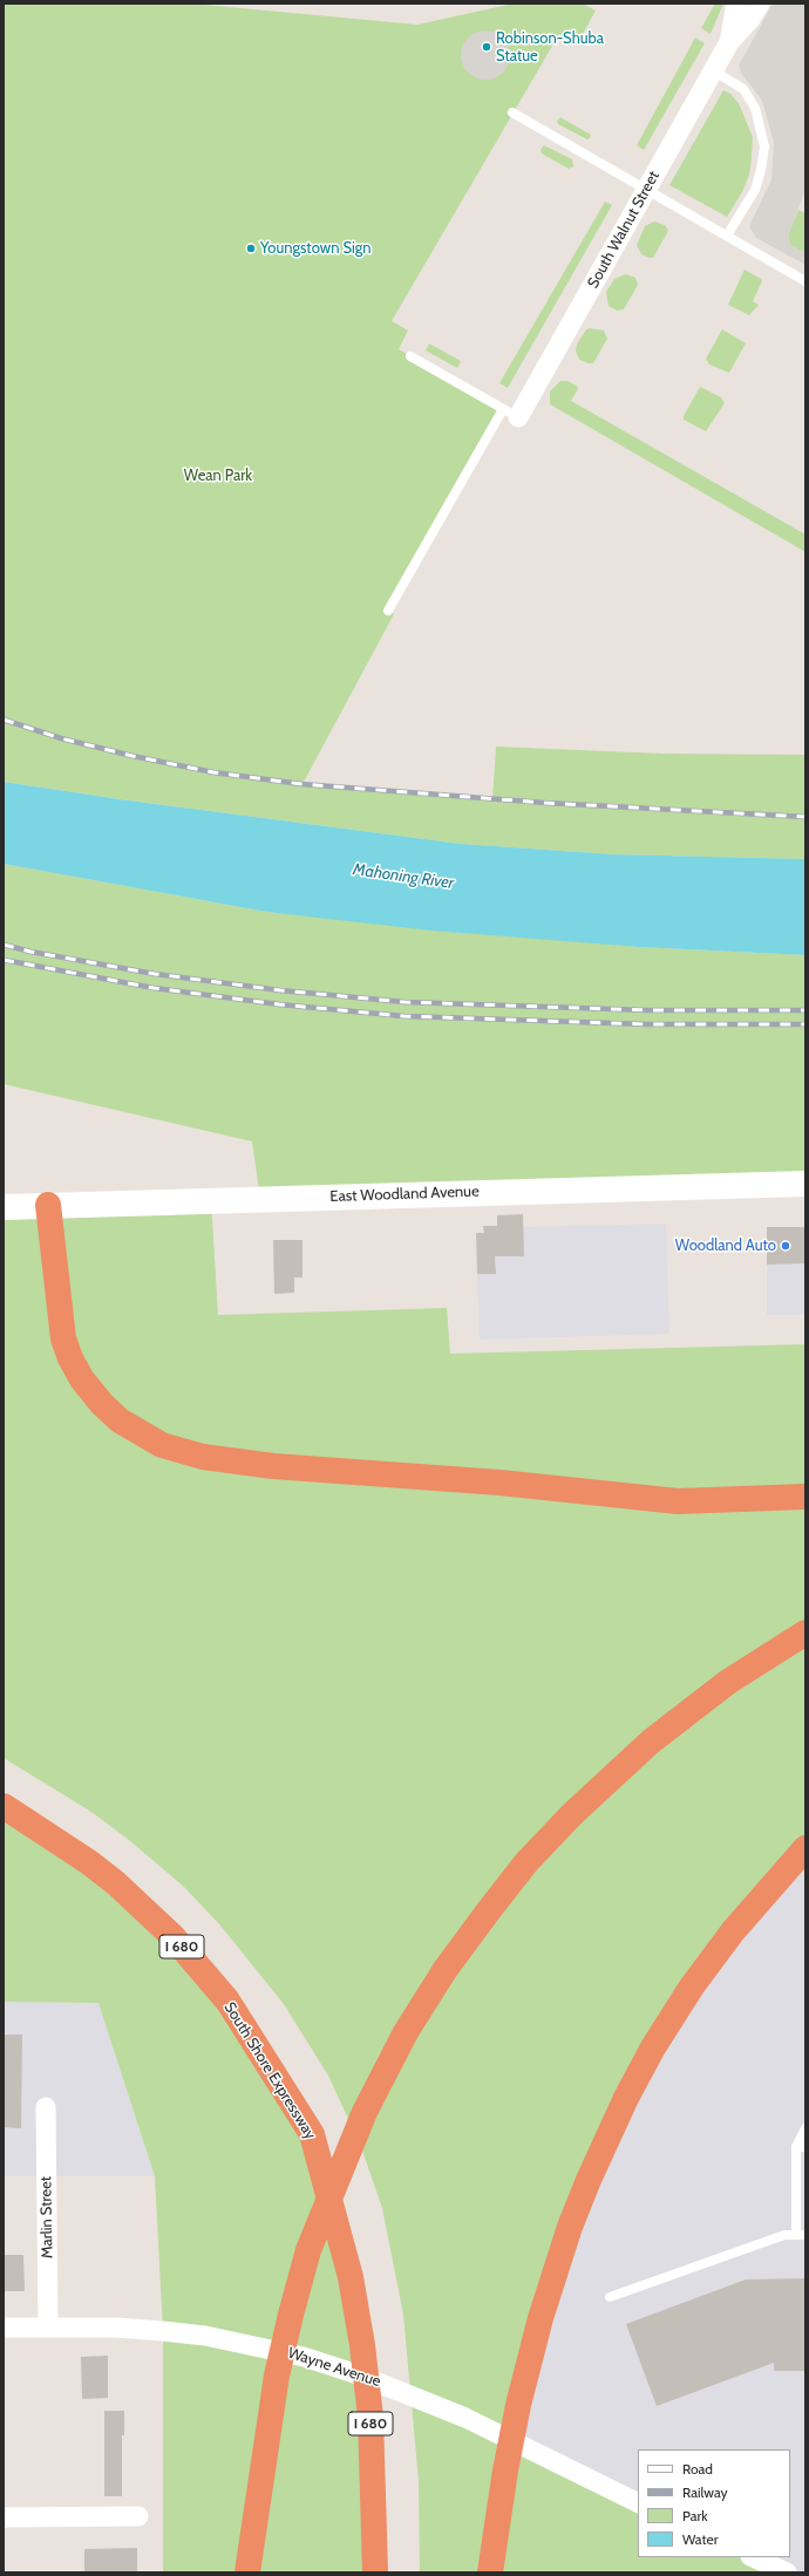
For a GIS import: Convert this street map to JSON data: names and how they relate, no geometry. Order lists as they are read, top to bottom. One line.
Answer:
{"streets":{"highway":["I 680","South Shore Expressway"],"main road":["East Woodland Avenue"],"street":["South Walnut Street","Marlin Street","Wayne Avenue"]},"crossings":[["Marlin Street","Wayne Avenue"]],"water":["Mahoning River"],"parks":["Wean Park"],"places":["Robinson-Shuba Statue","Youngstown Sign","Woodland Auto"],"legend":["Road","Railway","Park","Water"]}
